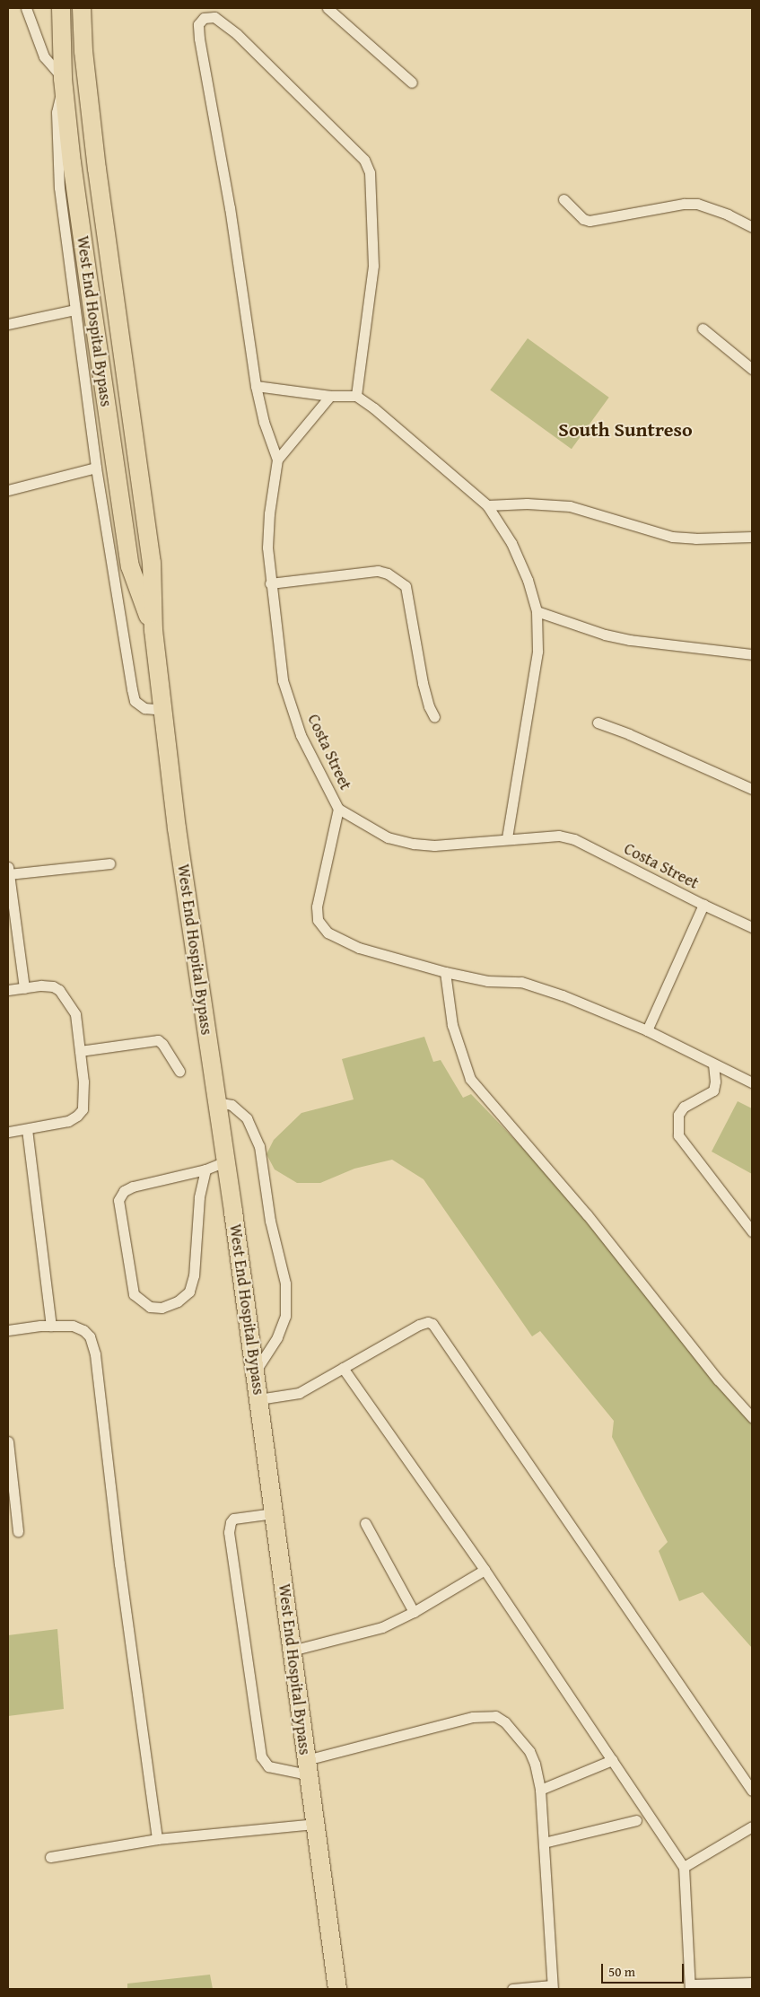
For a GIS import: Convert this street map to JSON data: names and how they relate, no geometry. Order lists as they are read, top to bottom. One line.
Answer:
{"streets":{"highway":["West End Hospital Bypass"],"street":["Costa Street"]},"districts":["South Suntreso"],"scale_bar":"50 m"}
